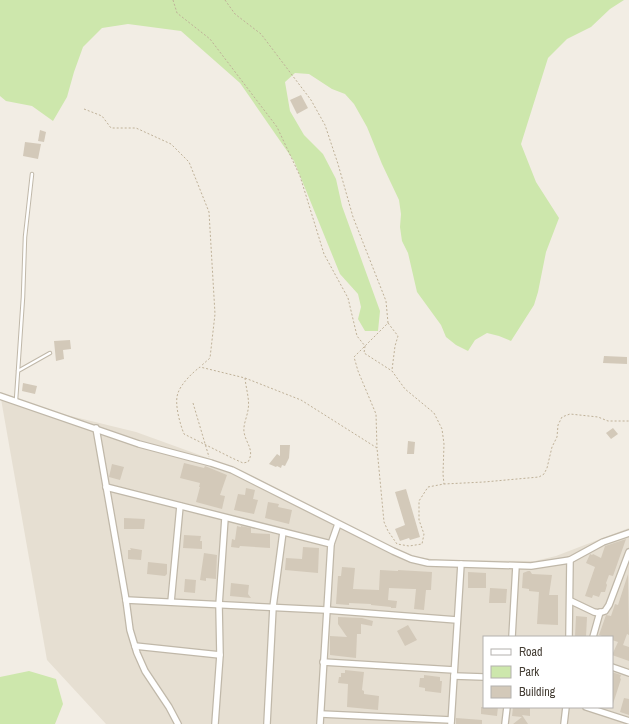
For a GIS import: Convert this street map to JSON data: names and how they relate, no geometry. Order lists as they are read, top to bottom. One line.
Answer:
{"legend":["Road","Park","Building"]}
